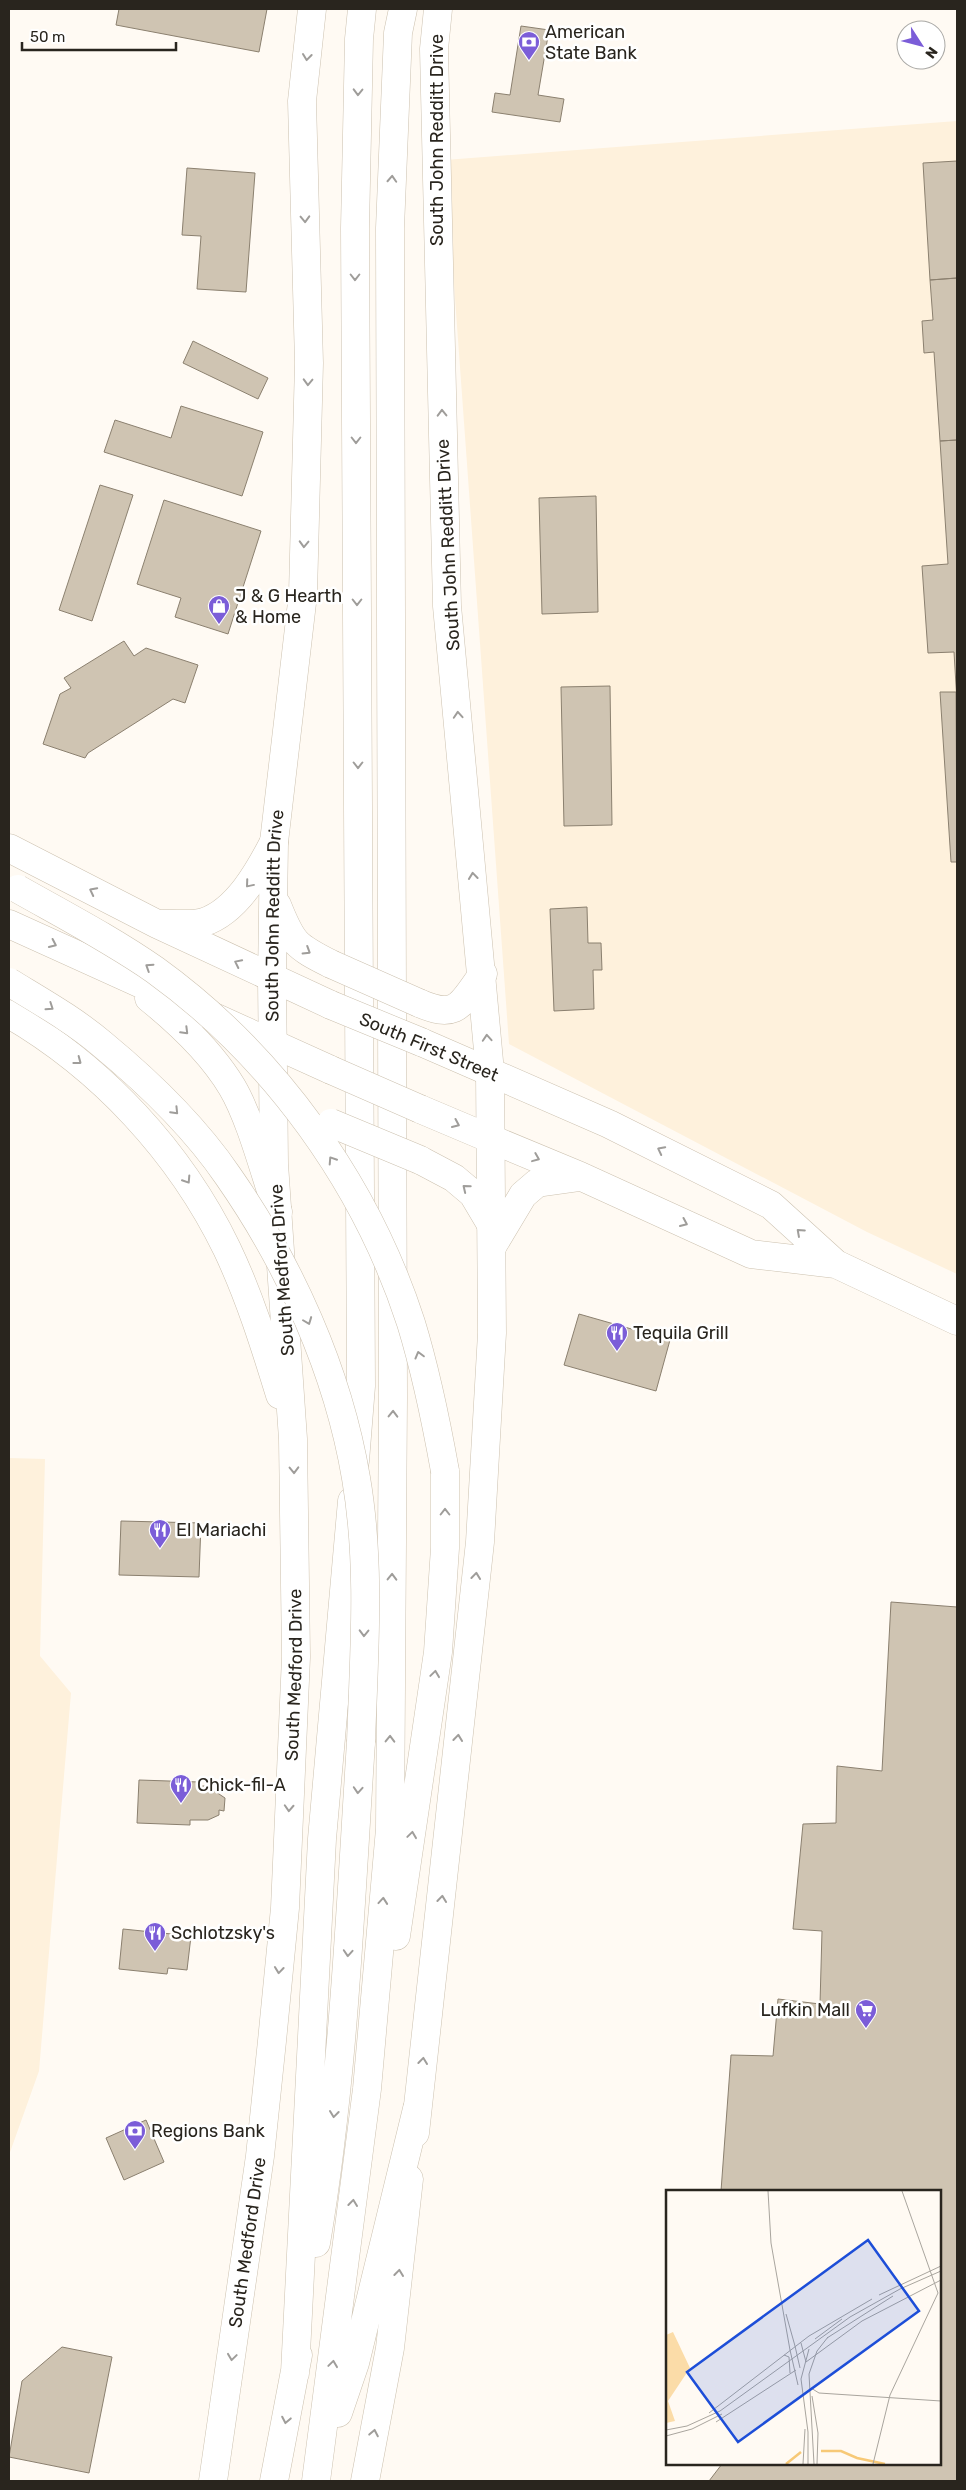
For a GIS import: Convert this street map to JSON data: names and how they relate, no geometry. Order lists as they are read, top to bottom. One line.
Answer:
{"streets":{"main road":["South John Redditt Drive","South First Street","South Medford Drive"]},"crossings":[["South John Redditt Drive","South First Street"],["South John Redditt Drive","South Medford Drive"],["South First Street","South Medford Drive"]],"places":{"bank":["American State Bank","Regions Bank"],"shop":["J & G Hearth & Home"],"restaurant":["Tequila Grill","El Mariachi","Chick-fil-A","Schlotzsky's"],"supermarket":["Lufkin Mall"]},"scale_bar":"50 m","north":"bottom right"}
